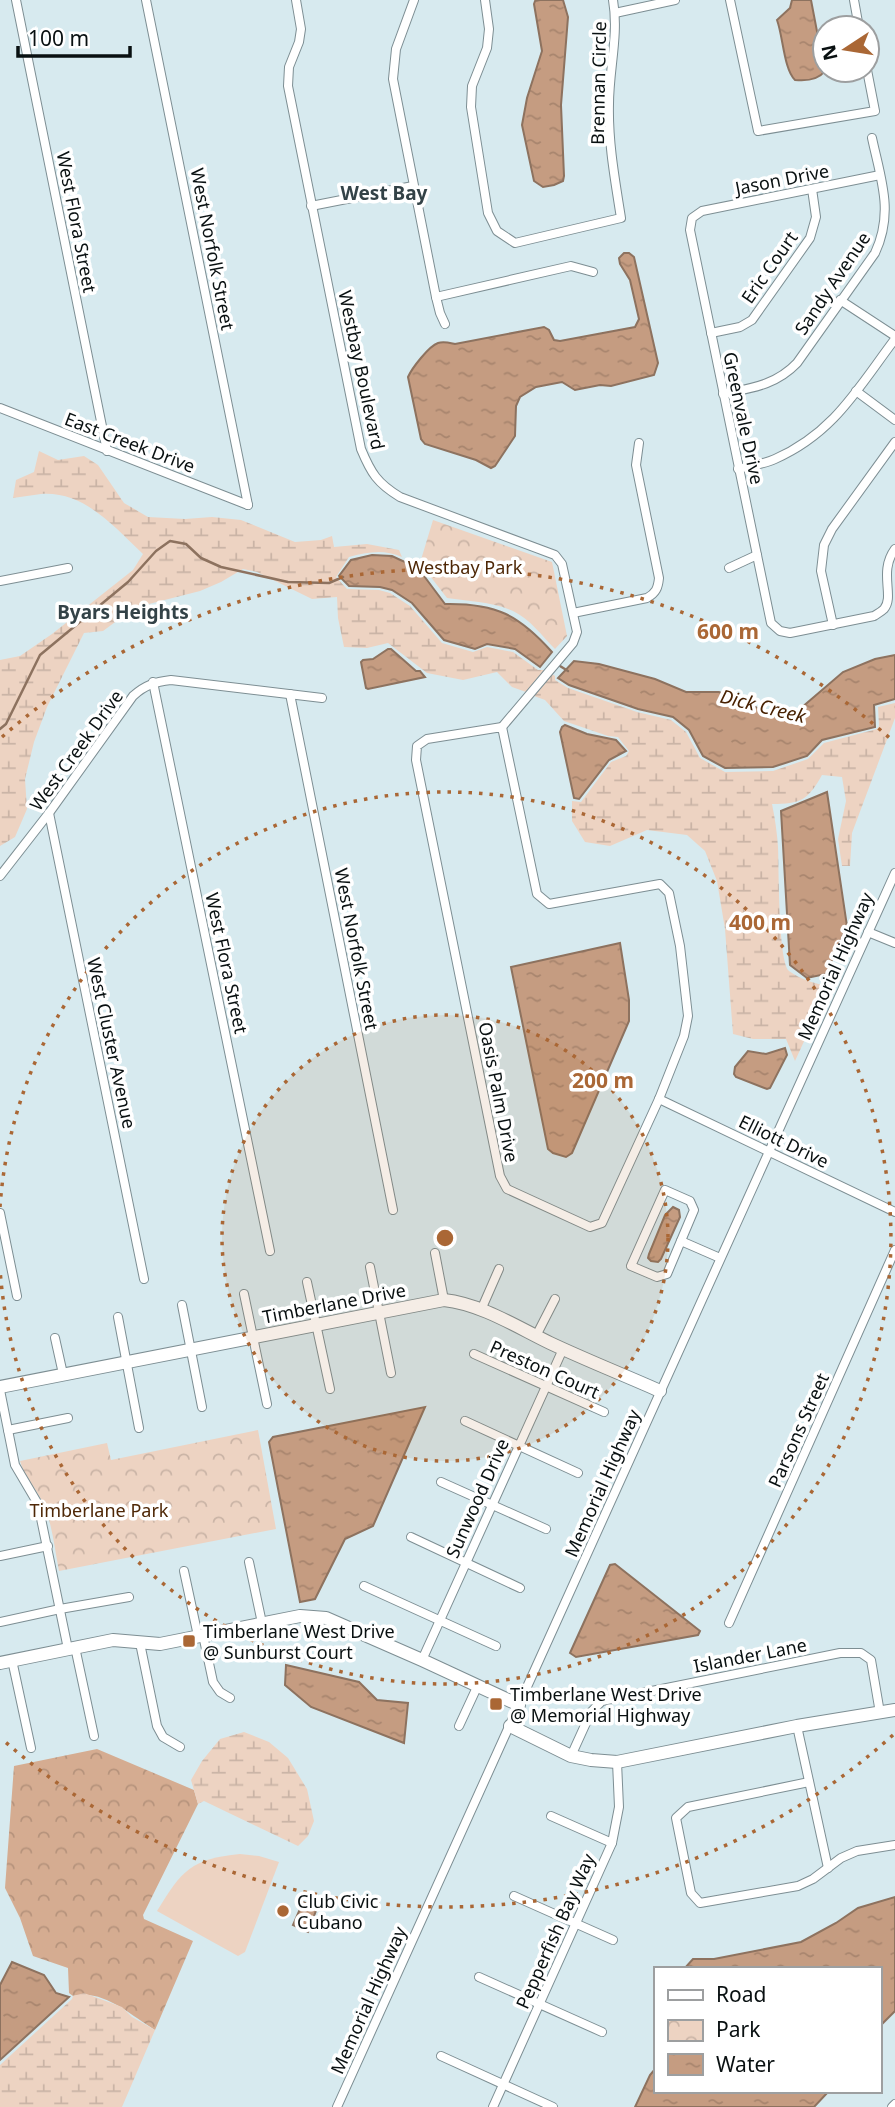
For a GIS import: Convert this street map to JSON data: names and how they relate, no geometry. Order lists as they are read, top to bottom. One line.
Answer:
{"streets":{"street":["Brennan Circle","Jason Drive","West Flora Street","West Norfolk Street","Eric Court","Sandy Avenue","Westbay Boulevard","Greenvale Drive","East Creek Drive","West Creek Drive","Memorial Highway","West Cluster Avenue","Oasis Palm Drive","Elliott Drive","Timberlane Drive","Preston Court","Parsons Street","Sunwood Drive","Islander Lane","Pepperfish Bay Way"]},"crossings":[["Jason Drive","Eric Court"],["Jason Drive","Sandy Avenue"],["Jason Drive","Greenvale Drive"],["West Flora Street","East Creek Drive"],["West Flora Street","West Creek Drive"],["West Norfolk Street","East Creek Drive"],["Eric Court","Greenvale Drive"],["Sandy Avenue","Greenvale Drive"],["Westbay Boulevard","Oasis Palm Drive"],["West Creek Drive","West Cluster Avenue"],["Memorial Highway","Elliott Drive"],["Memorial Highway","Timberlane Drive"],["Oasis Palm Drive","Elliott Drive"],["Timberlane Drive","Sunwood Drive"],["Preston Court","Sunwood Drive"]],"districts":["West Bay","Byars Heights"],"water":["Dick Creek"],"parks":["Westbay Park","Timberlane Park"],"places":{"transit":["Timberlane West Drive @ Sunburst Court","Timberlane West Drive @ Memorial Highway"],"other":["Club Civic Cubano"]},"legend":["Road","Park","Water"],"scale_bar":"100 m","north":"left","rings":["600 m","400 m","200 m"]}
